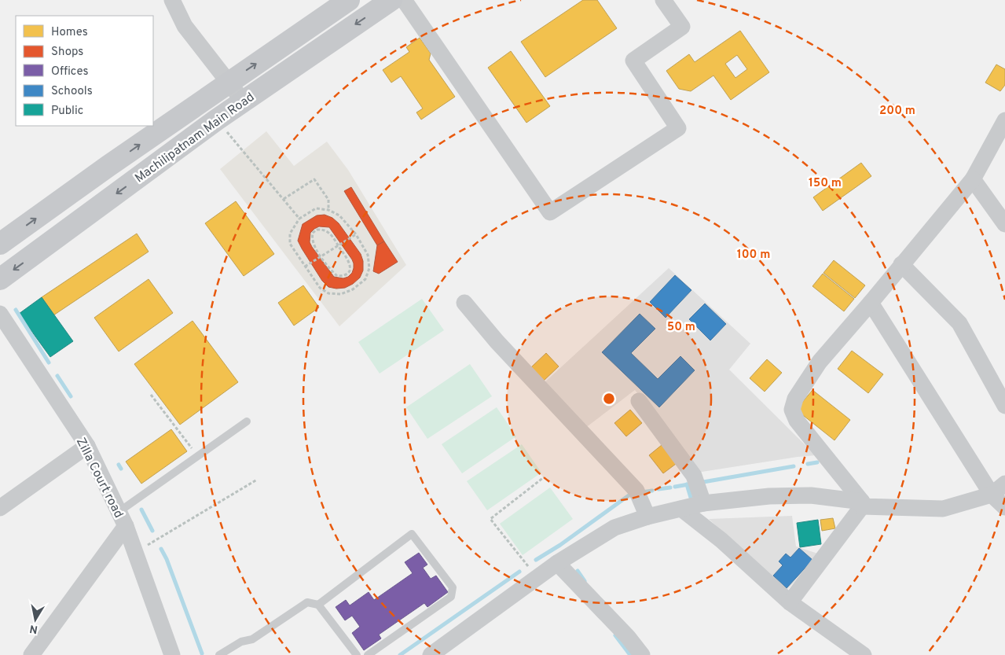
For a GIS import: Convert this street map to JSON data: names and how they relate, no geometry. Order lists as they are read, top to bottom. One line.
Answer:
{"streets":{"main road":["Machilipatnam Main Road"],"street":["Zilla Court road"]},"legend":["Homes","Shops","Offices","Schools","Public"],"north":"bottom","rings":["200 m","150 m","100 m","50 m"]}
